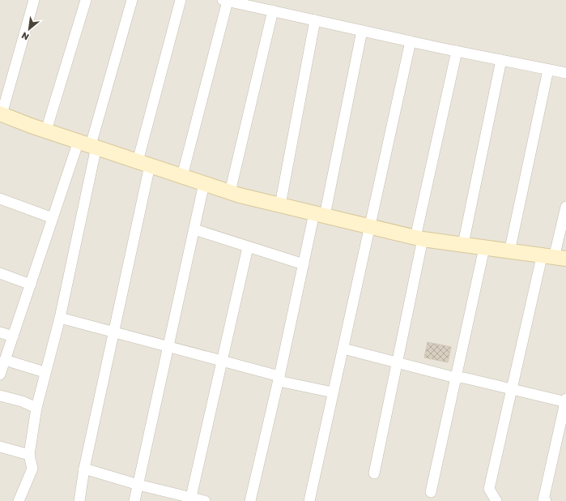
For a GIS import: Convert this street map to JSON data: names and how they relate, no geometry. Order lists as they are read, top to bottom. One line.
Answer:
{"north":"bottom left"}
